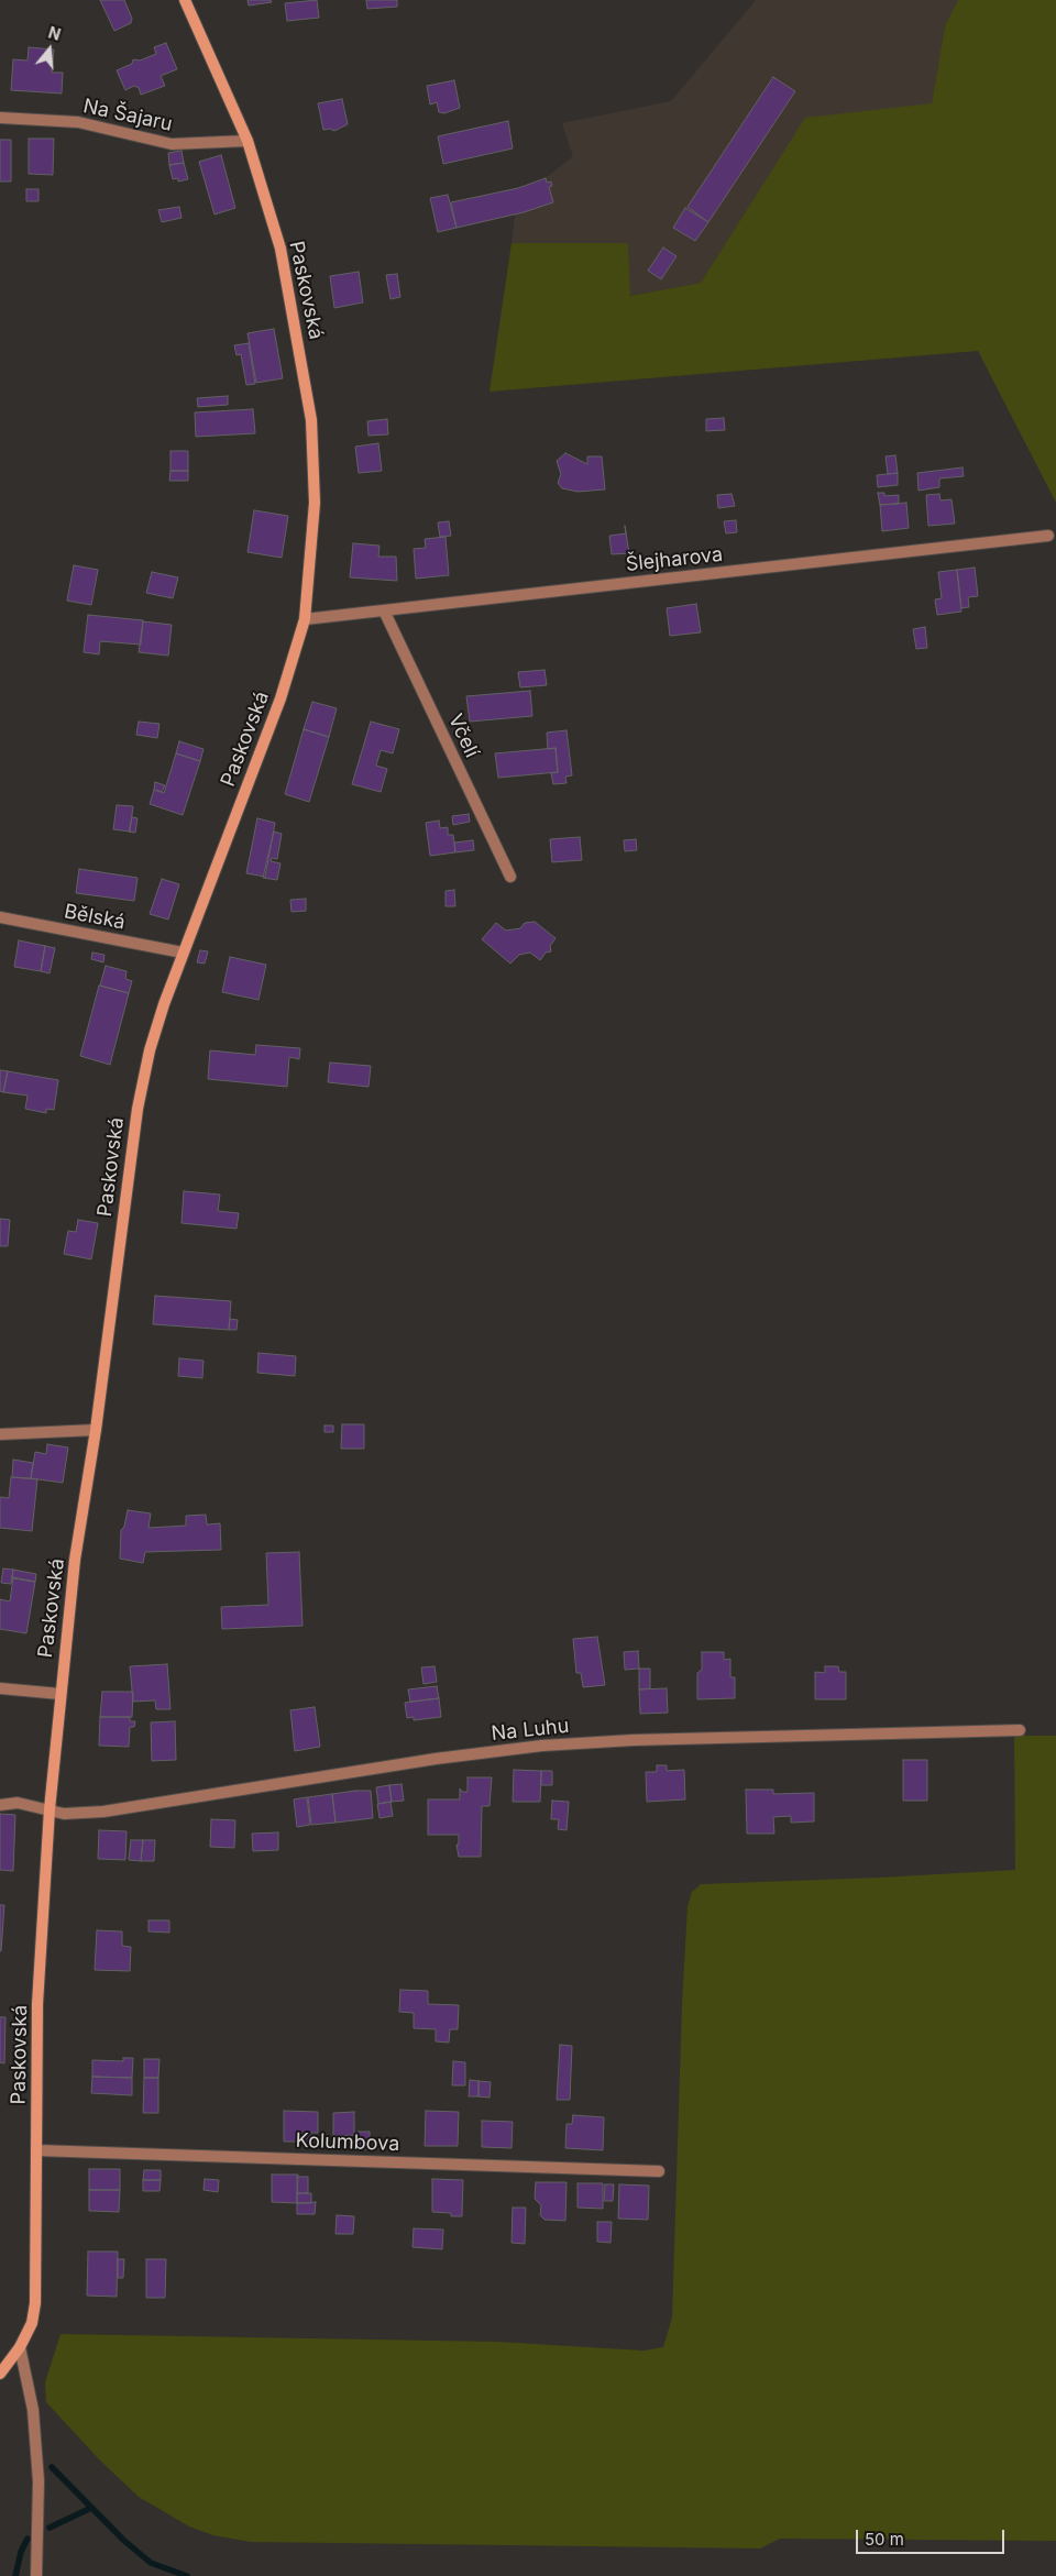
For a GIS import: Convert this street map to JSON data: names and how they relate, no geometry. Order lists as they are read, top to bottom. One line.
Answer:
{"streets":{"street":["Na Šajaru","Paskovská","Šlejharova","Včelí","Bělská","Na Luhu","Kolumbova"]},"crossings":[["Na Šajaru","Paskovská"],["Paskovská","Šlejharova"],["Paskovská","Bělská"],["Paskovská","Na Luhu"],["Paskovská","Kolumbova"],["Šlejharova","Včelí"]],"scale_bar":"50 m","north":"top"}
